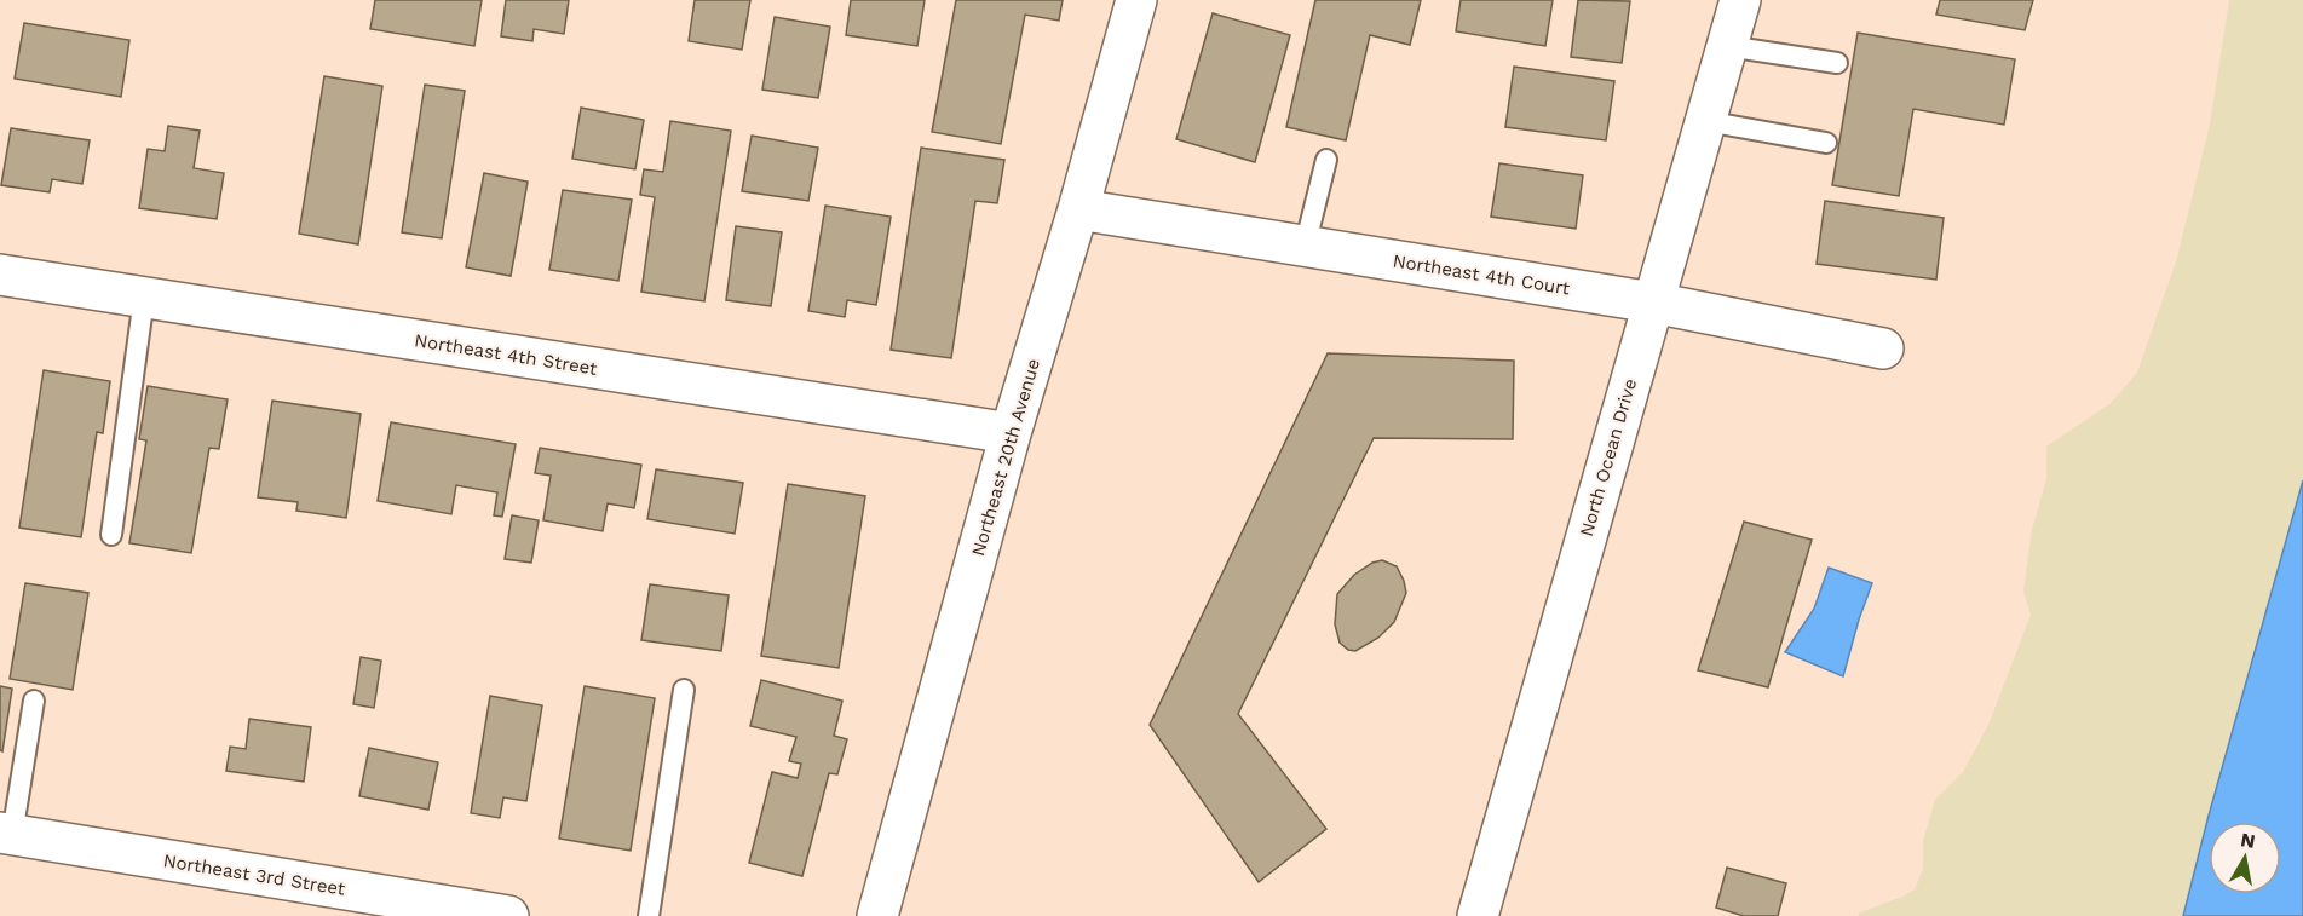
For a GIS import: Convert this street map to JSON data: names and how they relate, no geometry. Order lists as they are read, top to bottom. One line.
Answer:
{"streets":{"street":["Northeast 4th Court","Northeast 4th Street","Northeast 20th Avenue","North Ocean Drive","Northeast 3rd Street"]},"crossings":[["Northeast 4th Court","Northeast 20th Avenue"],["Northeast 4th Court","North Ocean Drive"],["Northeast 4th Street","Northeast 20th Avenue"]],"north":"top"}
